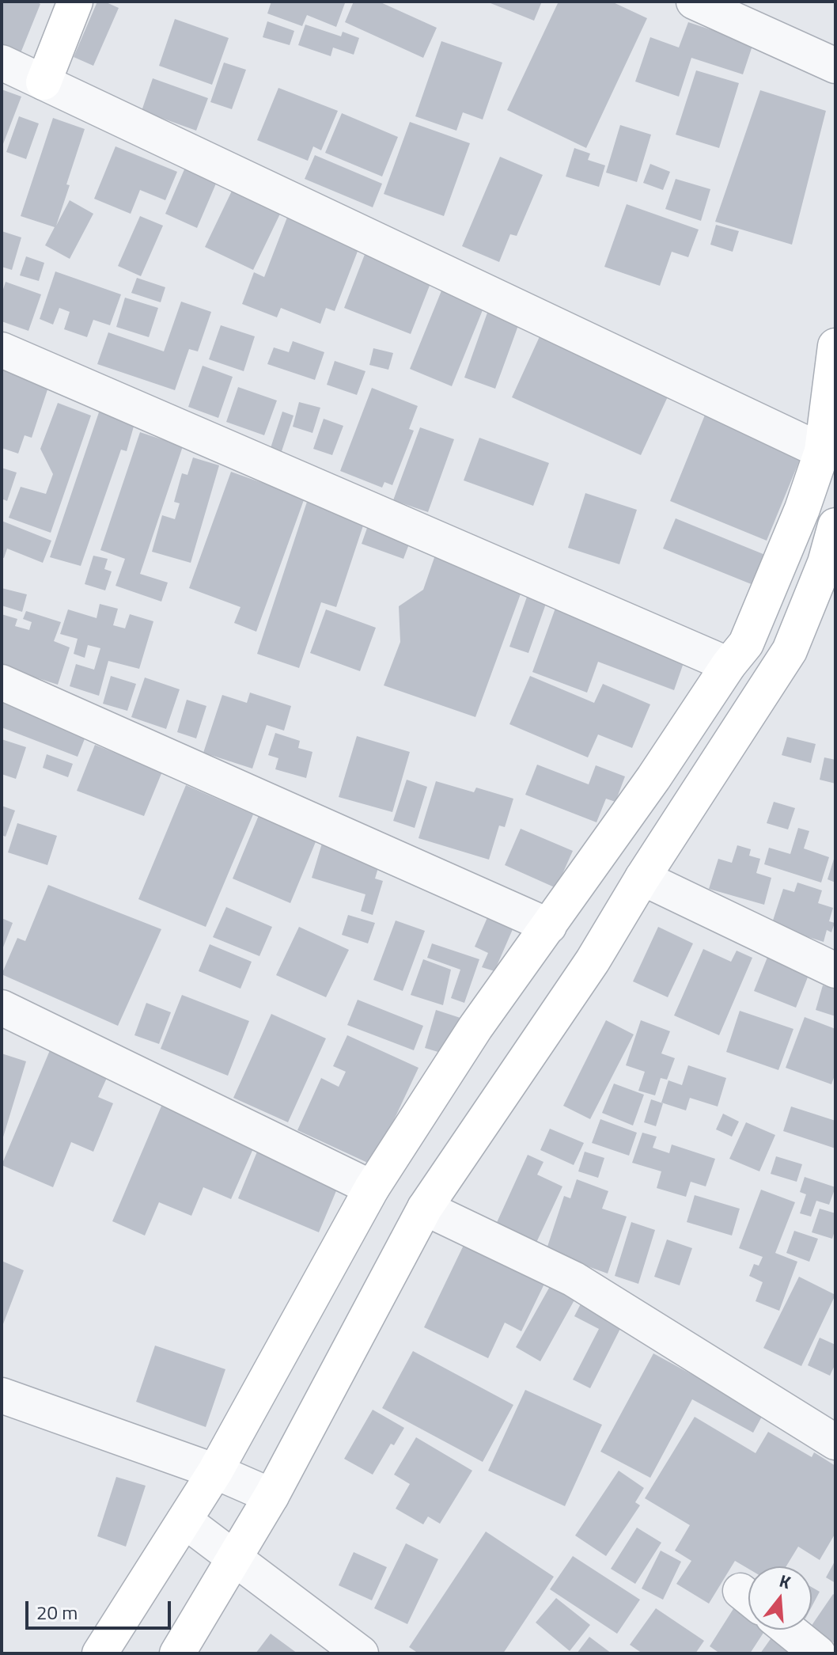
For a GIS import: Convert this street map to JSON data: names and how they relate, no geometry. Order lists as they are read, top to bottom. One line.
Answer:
{"scale_bar":"20 m","north":"top"}
